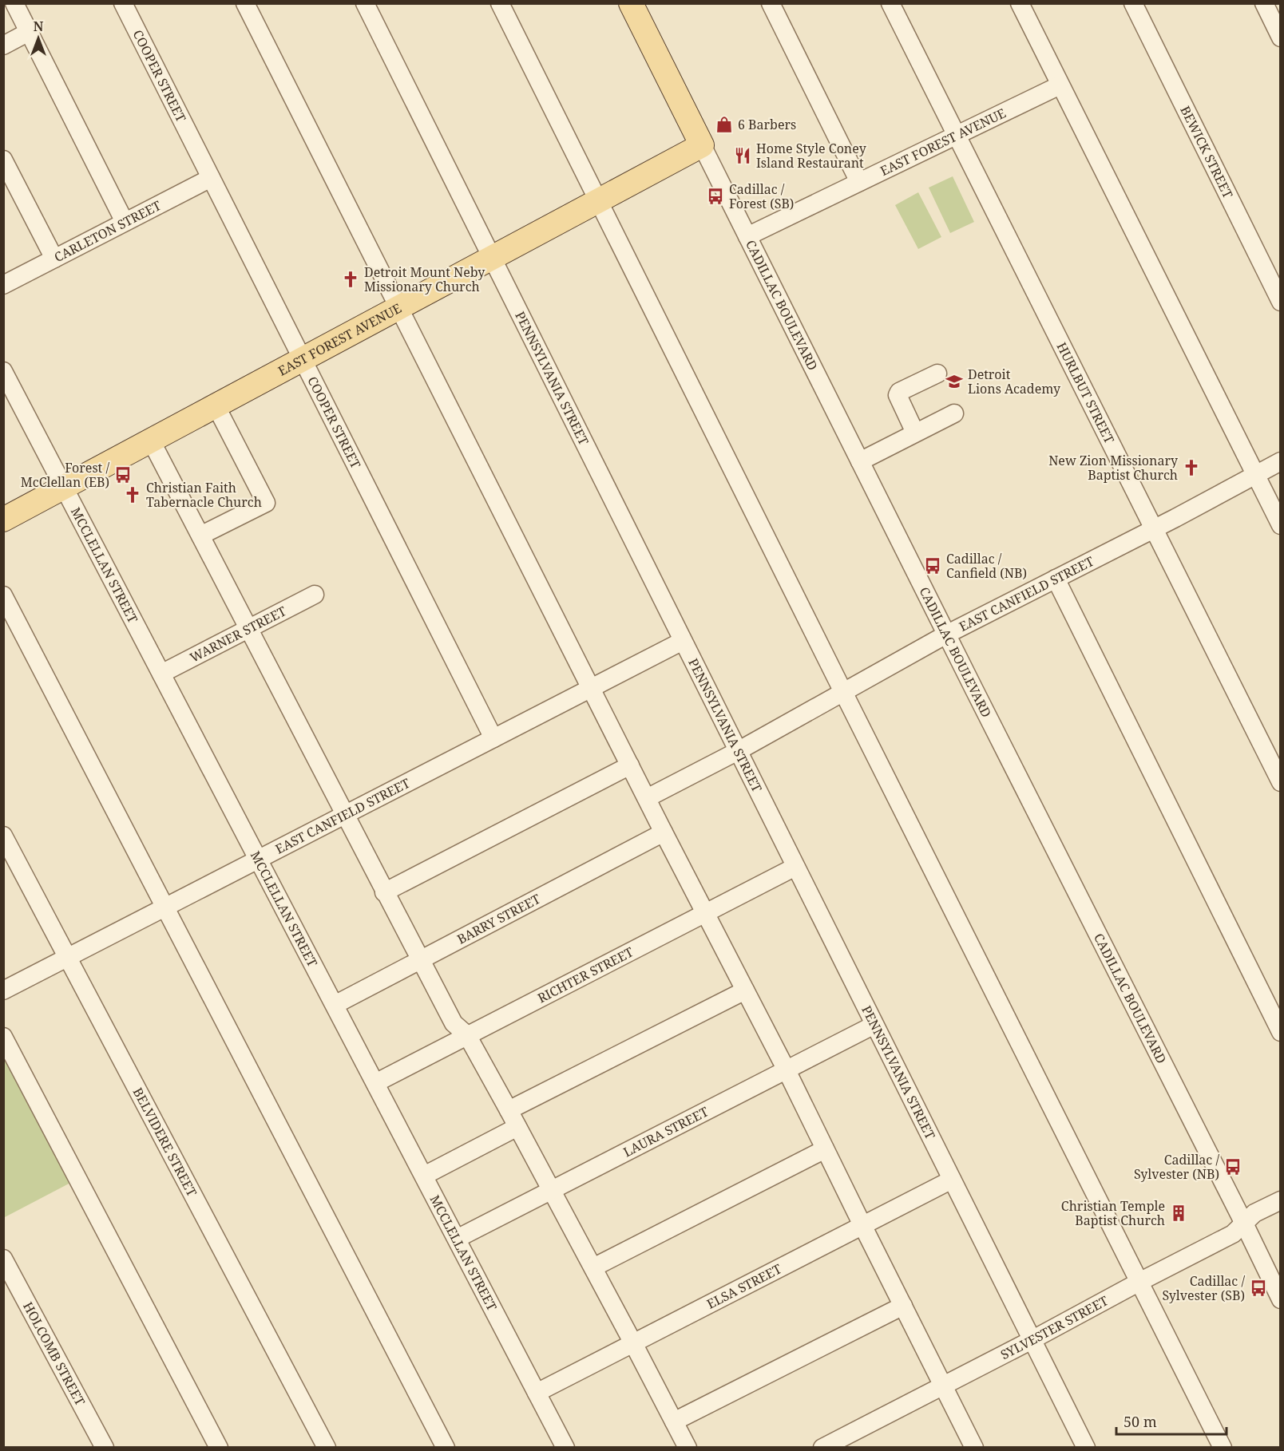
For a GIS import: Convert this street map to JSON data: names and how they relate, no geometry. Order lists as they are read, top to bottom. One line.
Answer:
{"streets":{"main road":["EAST FOREST AVENUE","CADILLAC BOULEVARD"],"street":["COOPER STREET","BEWICK STREET","CARLETON STREET","PENNSYLVANIA STREET","HURLBUT STREET","MCCLELLAN STREET","EAST CANFIELD STREET","WARNER STREET","BARRY STREET","RICHTER STREET","LAURA STREET","BELVIDERE STREET","ELSA STREET","SYLVESTER STREET","HOLCOMB STREET"]},"crossings":[["COOPER STREET","EAST FOREST AVENUE"],["COOPER STREET","CARLETON STREET"],["COOPER STREET","EAST CANFIELD STREET"],["EAST FOREST AVENUE","CADILLAC BOULEVARD"],["EAST FOREST AVENUE","PENNSYLVANIA STREET"],["EAST FOREST AVENUE","HURLBUT STREET"],["EAST FOREST AVENUE","MCCLELLAN STREET"],["CADILLAC BOULEVARD","EAST CANFIELD STREET"],["CADILLAC BOULEVARD","SYLVESTER STREET"],["PENNSYLVANIA STREET","EAST CANFIELD STREET"],["PENNSYLVANIA STREET","RICHTER STREET"],["PENNSYLVANIA STREET","LAURA STREET"],["PENNSYLVANIA STREET","ELSA STREET"],["PENNSYLVANIA STREET","SYLVESTER STREET"],["HURLBUT STREET","EAST CANFIELD STREET"],["MCCLELLAN STREET","EAST CANFIELD STREET"],["MCCLELLAN STREET","WARNER STREET"],["MCCLELLAN STREET","BARRY STREET"],["MCCLELLAN STREET","RICHTER STREET"],["MCCLELLAN STREET","LAURA STREET"],["MCCLELLAN STREET","ELSA STREET"],["EAST CANFIELD STREET","BELVIDERE STREET"]],"places":{"shop":["6 Barbers"],"restaurant":["Home Style Coney Island Restaurant"],"bus stop":["Cadillac / Forest (SB)","Forest / McClellan (EB)","Cadillac / Canfield (NB)","Cadillac / Sylvester (NB)","Cadillac / Sylvester (SB)"],"church":["Detroit Mount Neby Missionary Church","New Zion Missionary Baptist Church","Christian Faith Tabernacle Church"],"school or university":["Detroit Lions Academy"],"building":["Christian Temple Baptist Church"]},"scale_bar":"50 m","north":"top"}
